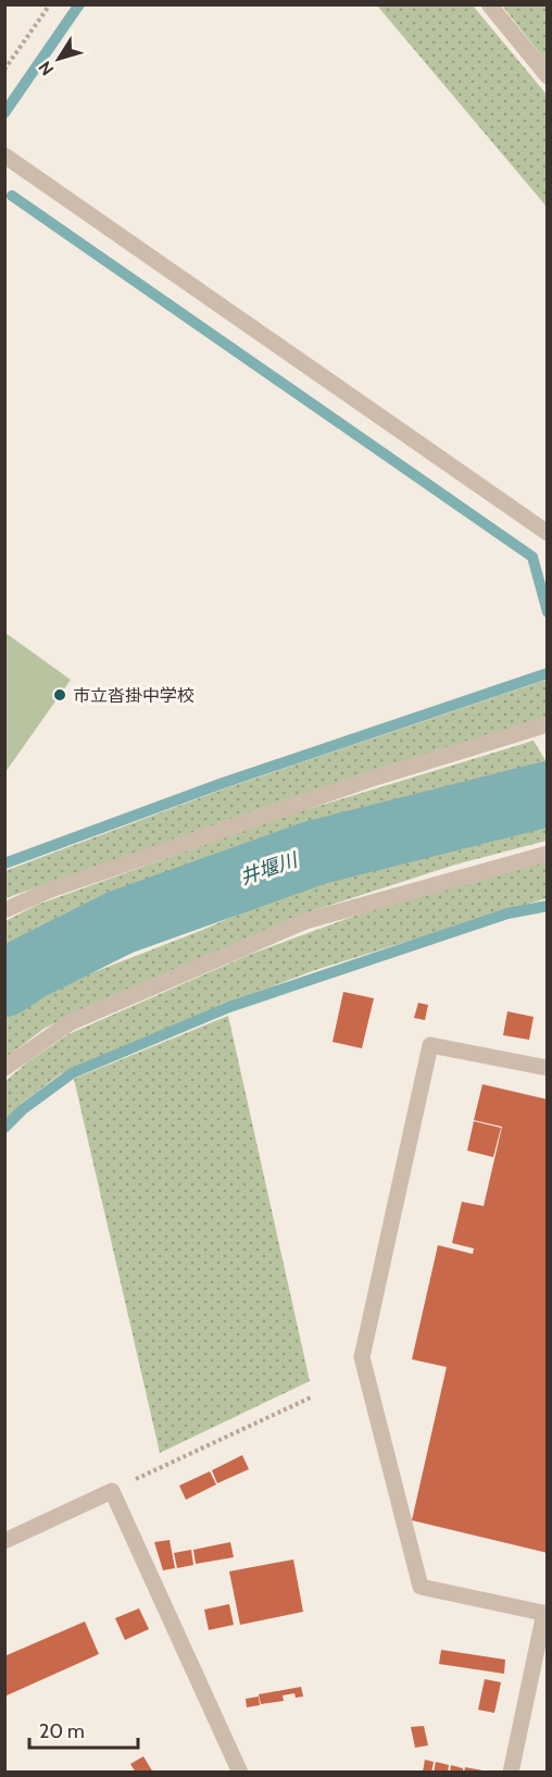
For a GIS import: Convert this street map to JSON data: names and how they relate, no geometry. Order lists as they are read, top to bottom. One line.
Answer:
{"water":["井堰川"],"places":["市立沓掛中学校"],"scale_bar":"20 m","north":"bottom left"}
